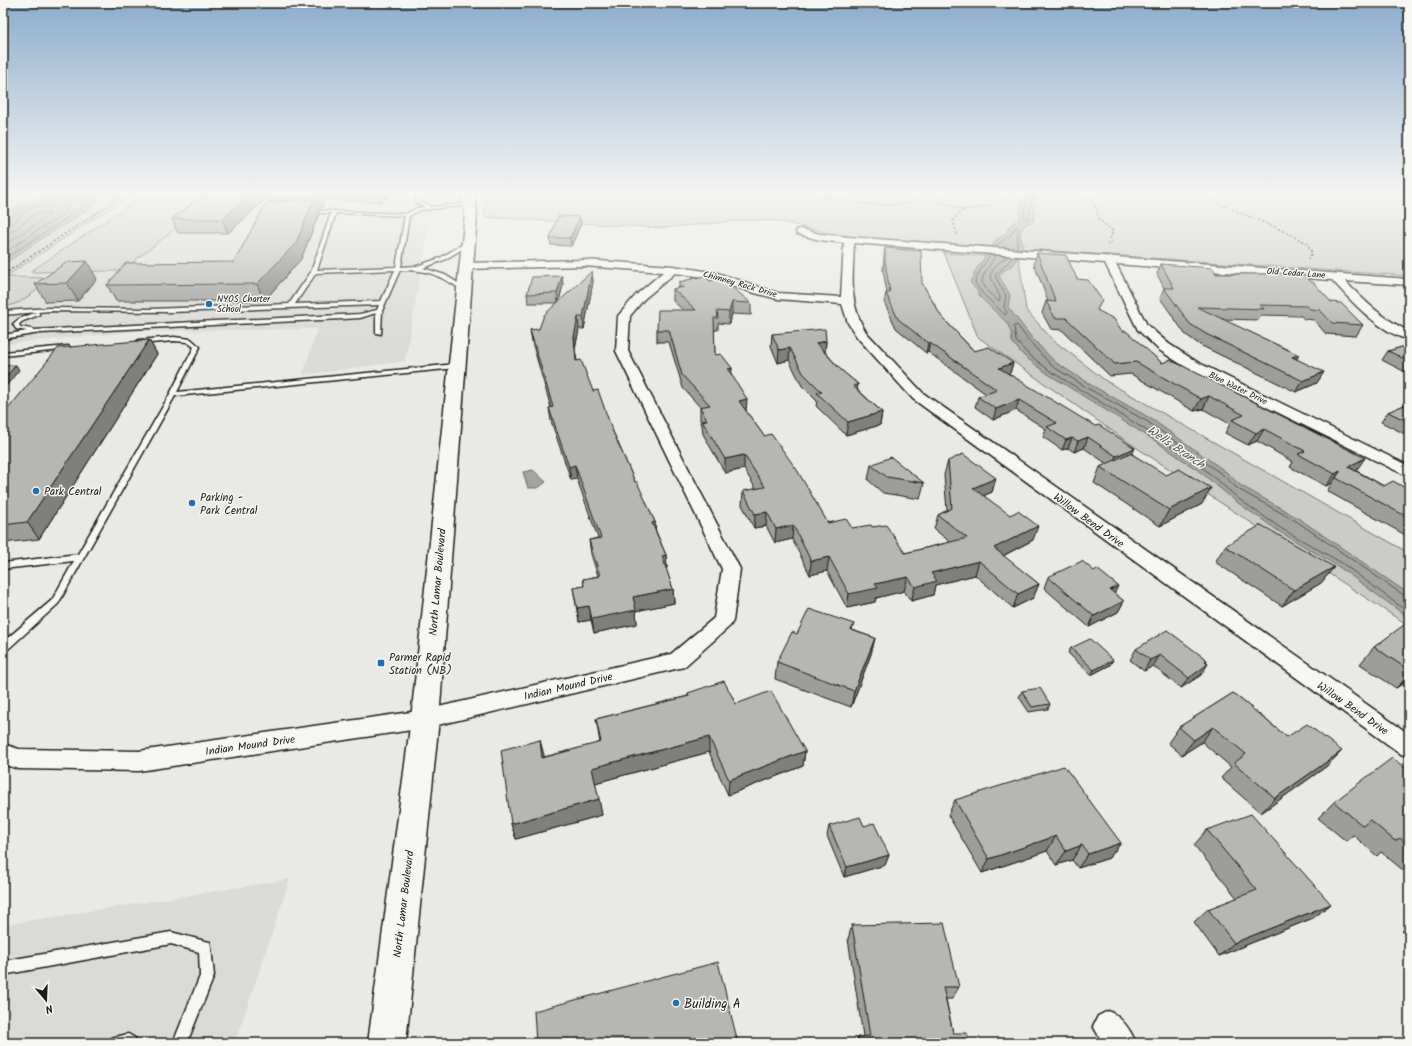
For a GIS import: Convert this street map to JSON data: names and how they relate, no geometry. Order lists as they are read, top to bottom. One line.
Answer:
{"streets":{"main road":["North Lamar Boulevard"],"street":["Old Cedar Lane","Chimney Rock Drive","Blue Water Drive","Willow Bend Drive","Indian Mound Drive"]},"crossings":[["Old Cedar Lane","Blue Water Drive"],["Old Cedar Lane","Willow Bend Drive"],["Chimney Rock Drive","Willow Bend Drive"],["Chimney Rock Drive","North Lamar Boulevard"],["Chimney Rock Drive","Indian Mound Drive"],["North Lamar Boulevard","Indian Mound Drive"]],"water":["Wells Branch"],"places":{"other":["NYOS Charter School","Park Central","Parking - Park Central","Building A"],"transit":["Parmer Rapid Station (NB)"]},"north":"bottom"}
